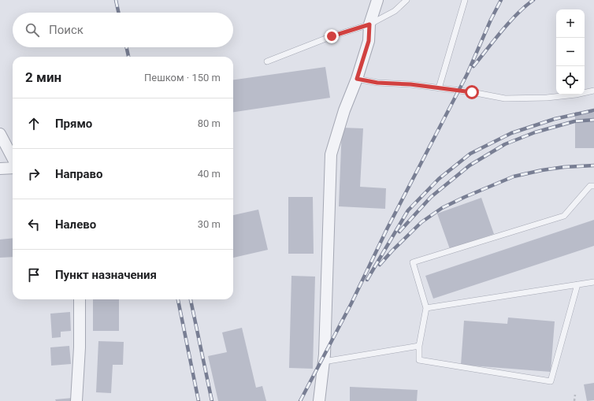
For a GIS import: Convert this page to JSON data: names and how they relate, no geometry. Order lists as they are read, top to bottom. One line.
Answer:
{"page":{"map_buttons":["+","−"],"search":"Поиск","heading":["2 мин","Пешком · 150 m"],"list":[["Прямо","80 m"],["Направо","40 m"],["Налево","30 m"],"Пункт назначения"]}}
